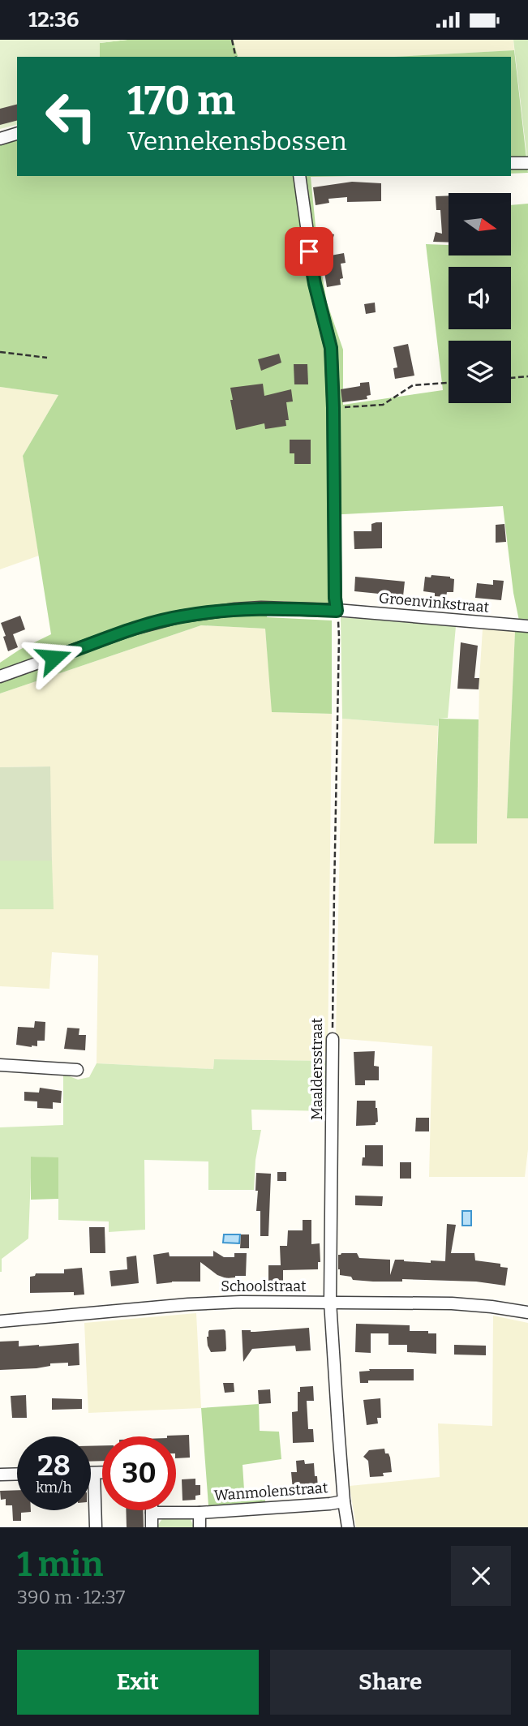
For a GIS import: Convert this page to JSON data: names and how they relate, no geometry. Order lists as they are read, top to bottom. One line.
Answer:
{"streets":{"street":["Groenvinkstraat","Maaldersstraat","Schoolstraat","Wanmolenstraat"]},"crossings":[["Groenvinkstraat","Maaldersstraat"],["Maaldersstraat","Schoolstraat"],["Maaldersstraat","Wanmolenstraat"]],"north":"right","page":{"status":"12:36","turn":["170 m","Vennekensbossen"],"speed":"28 km/h","limit":"30","heading":["1 min","390 m · 12:37"],"buttons":["Exit","Share"]}}
